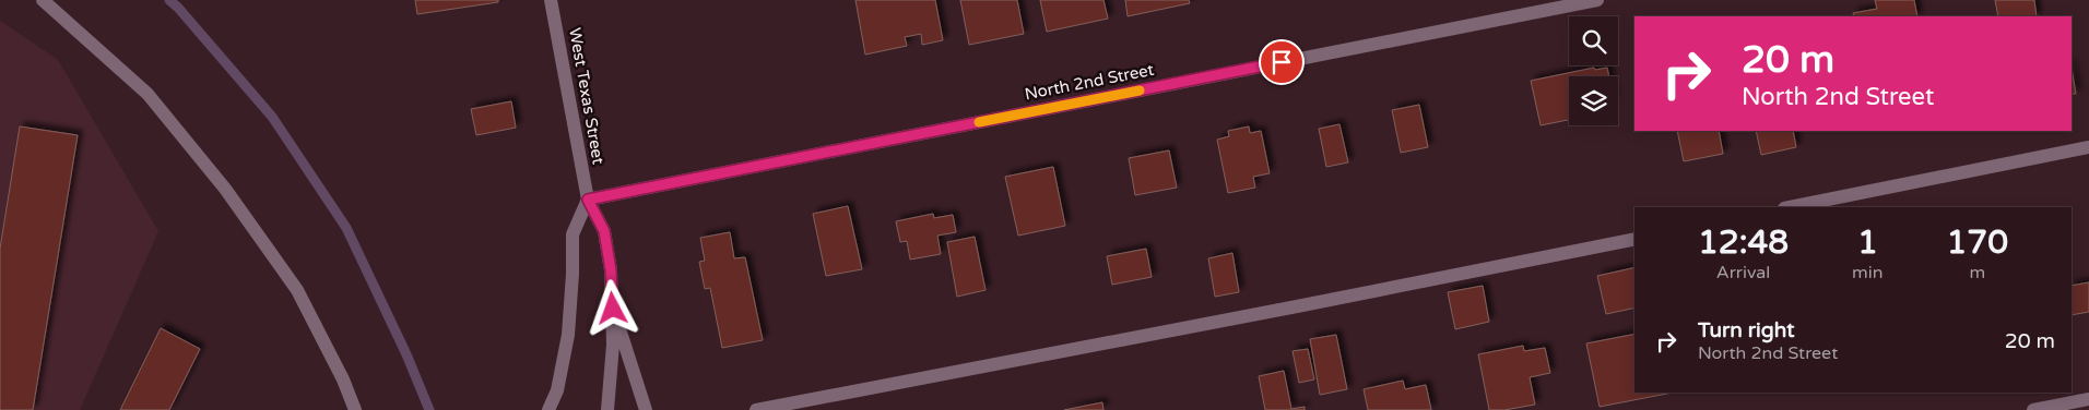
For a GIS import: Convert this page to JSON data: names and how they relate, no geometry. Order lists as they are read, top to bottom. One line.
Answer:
{"streets":{"street":["North 2nd Street","West Texas Street"]},"crossings":[["North 2nd Street","West Texas Street"]],"page":{"turn":["20 m","North 2nd Street"],"eta":["12:48","Arrival","1","min","170","m"],"list":[{"name":"Turn right","note":"North 2nd Street","value":"20 m"}]}}
